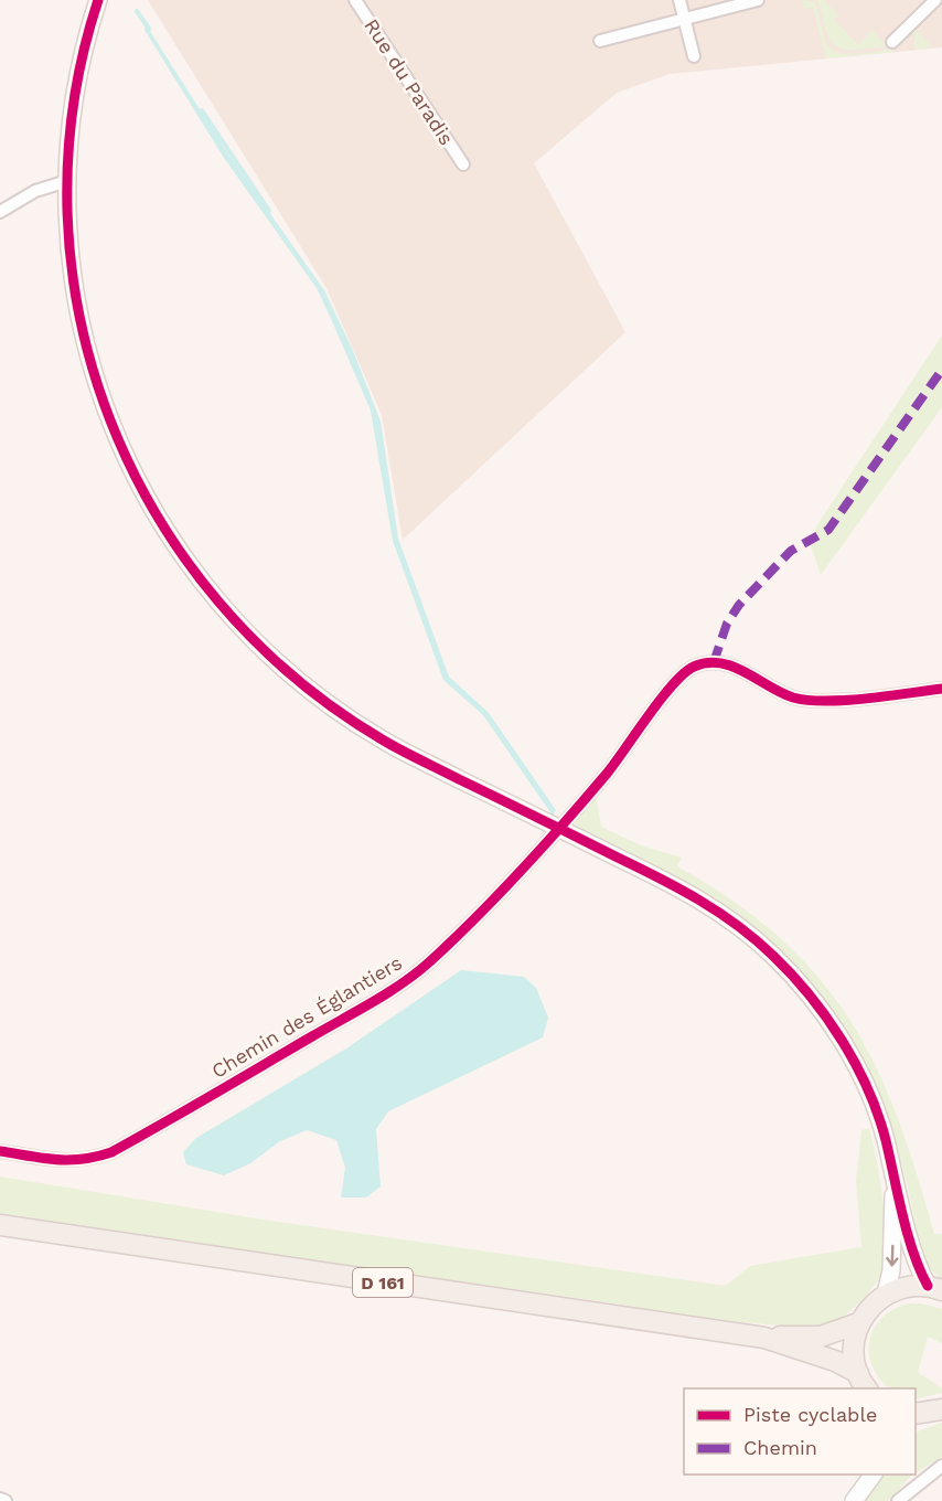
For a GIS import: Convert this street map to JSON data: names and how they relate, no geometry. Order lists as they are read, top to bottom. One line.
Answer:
{"streets":{"main road":["D 161"],"street":["Rue du Paradis","Chemin des Églantiers"]},"legend":["Piste cyclable","Chemin"]}
